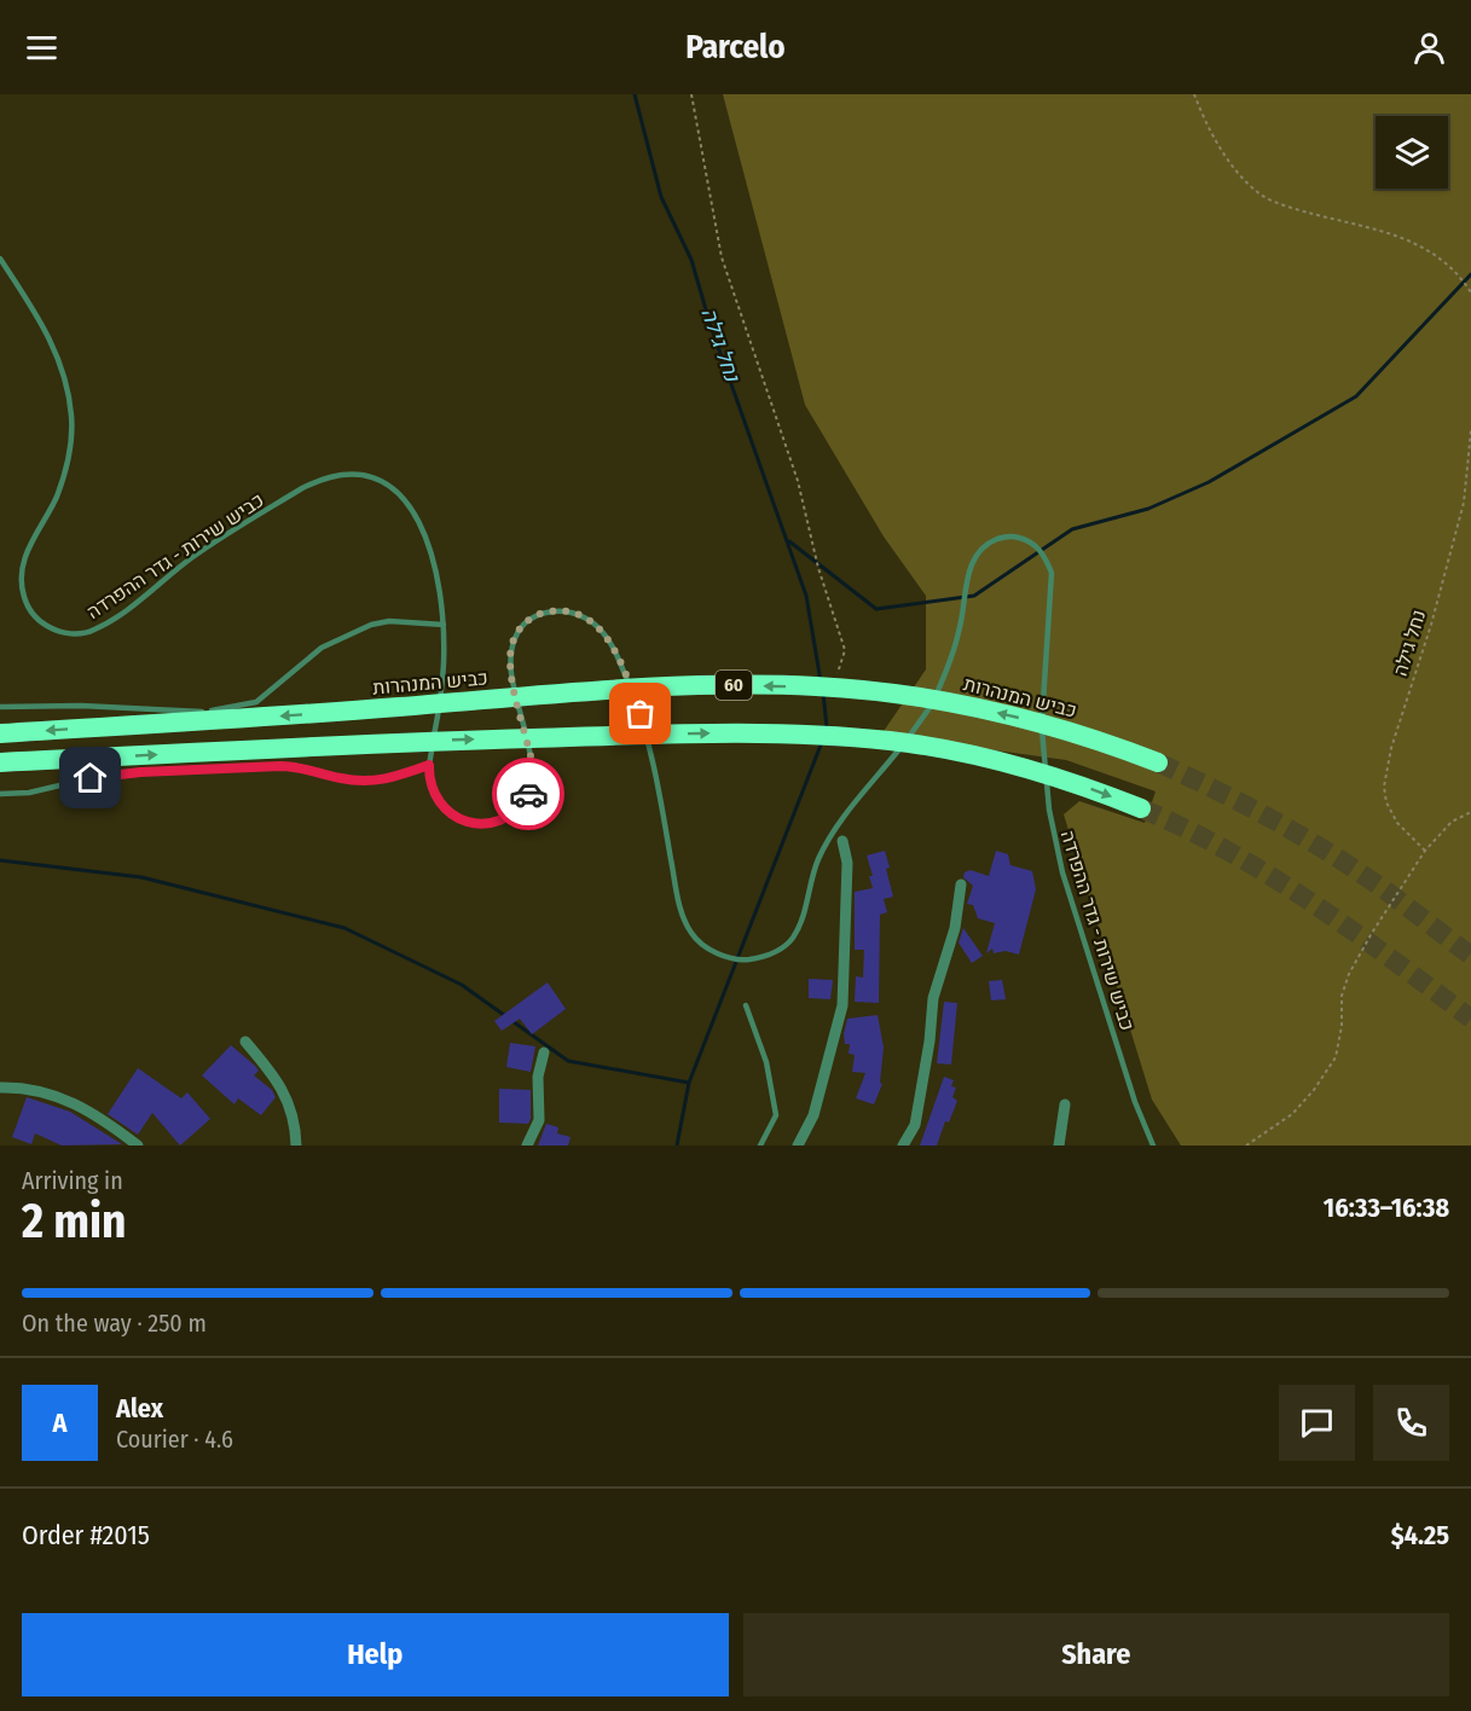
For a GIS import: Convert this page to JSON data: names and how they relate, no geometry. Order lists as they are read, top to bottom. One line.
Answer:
{"streets":{"highway":["כביש המנהרות","60"],"lane":["כביש שירות - גדר ההפרדה"],"path":["נחל גילה"]},"water":["נחל גילה"],"page":{"header":"Parcelo","heading":["2 min","Arriving in","16:33–16:38"],"panel":["Alex","Courier · 4.6","Order #2015","$4.25"],"bar":"On the way · 250 m","round":"A","buttons":["Help","Share"]}}
